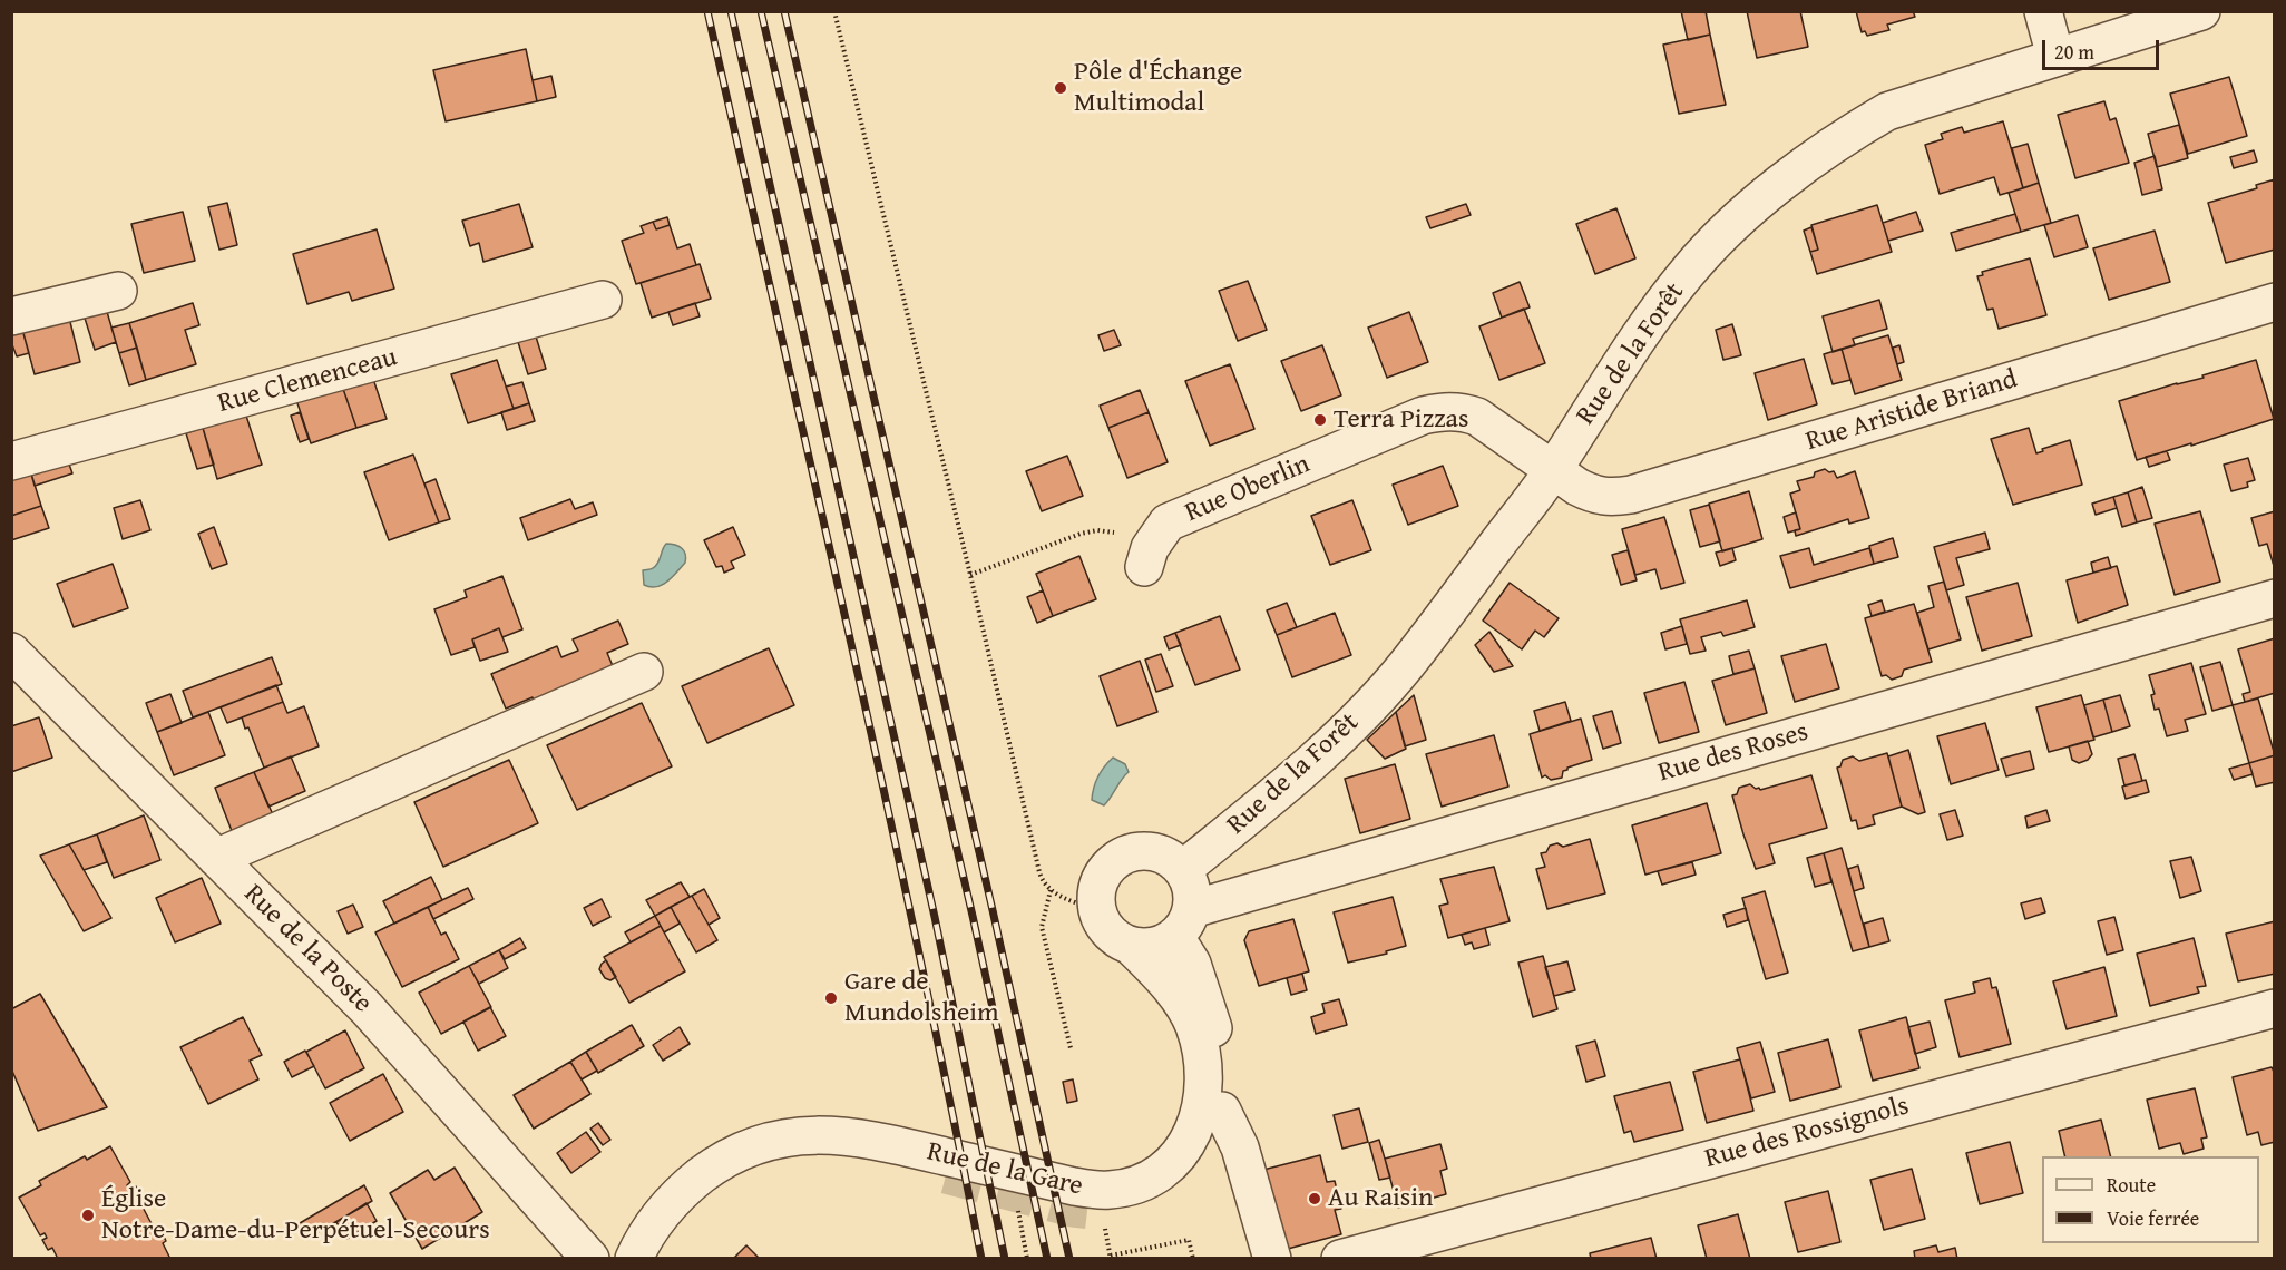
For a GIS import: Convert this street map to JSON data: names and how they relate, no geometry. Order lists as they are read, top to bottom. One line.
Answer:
{"streets":{"street":["Rue de la Forêt","Rue Clemenceau","Rue Aristide Briand","Rue Oberlin","Rue des Roses","Rue de la Poste","Rue des Rossignols","Rue de la Gare"]},"crossings":[["Rue de la Forêt","Rue Aristide Briand"],["Rue de la Forêt","Rue Oberlin"],["Rue de la Forêt","Rue des Roses"],["Rue de la Forêt","Rue de la Gare"],["Rue Aristide Briand","Rue Oberlin"],["Rue des Roses","Rue de la Gare"]],"places":["Pôle d'Échange Multimodal","Terra Pizzas","Gare de Mundolsheim","Au Raisin","Église Notre-Dame-du-Perpétuel-Secours"],"legend":["Route","Voie ferrée"],"scale_bar":"20 m"}
